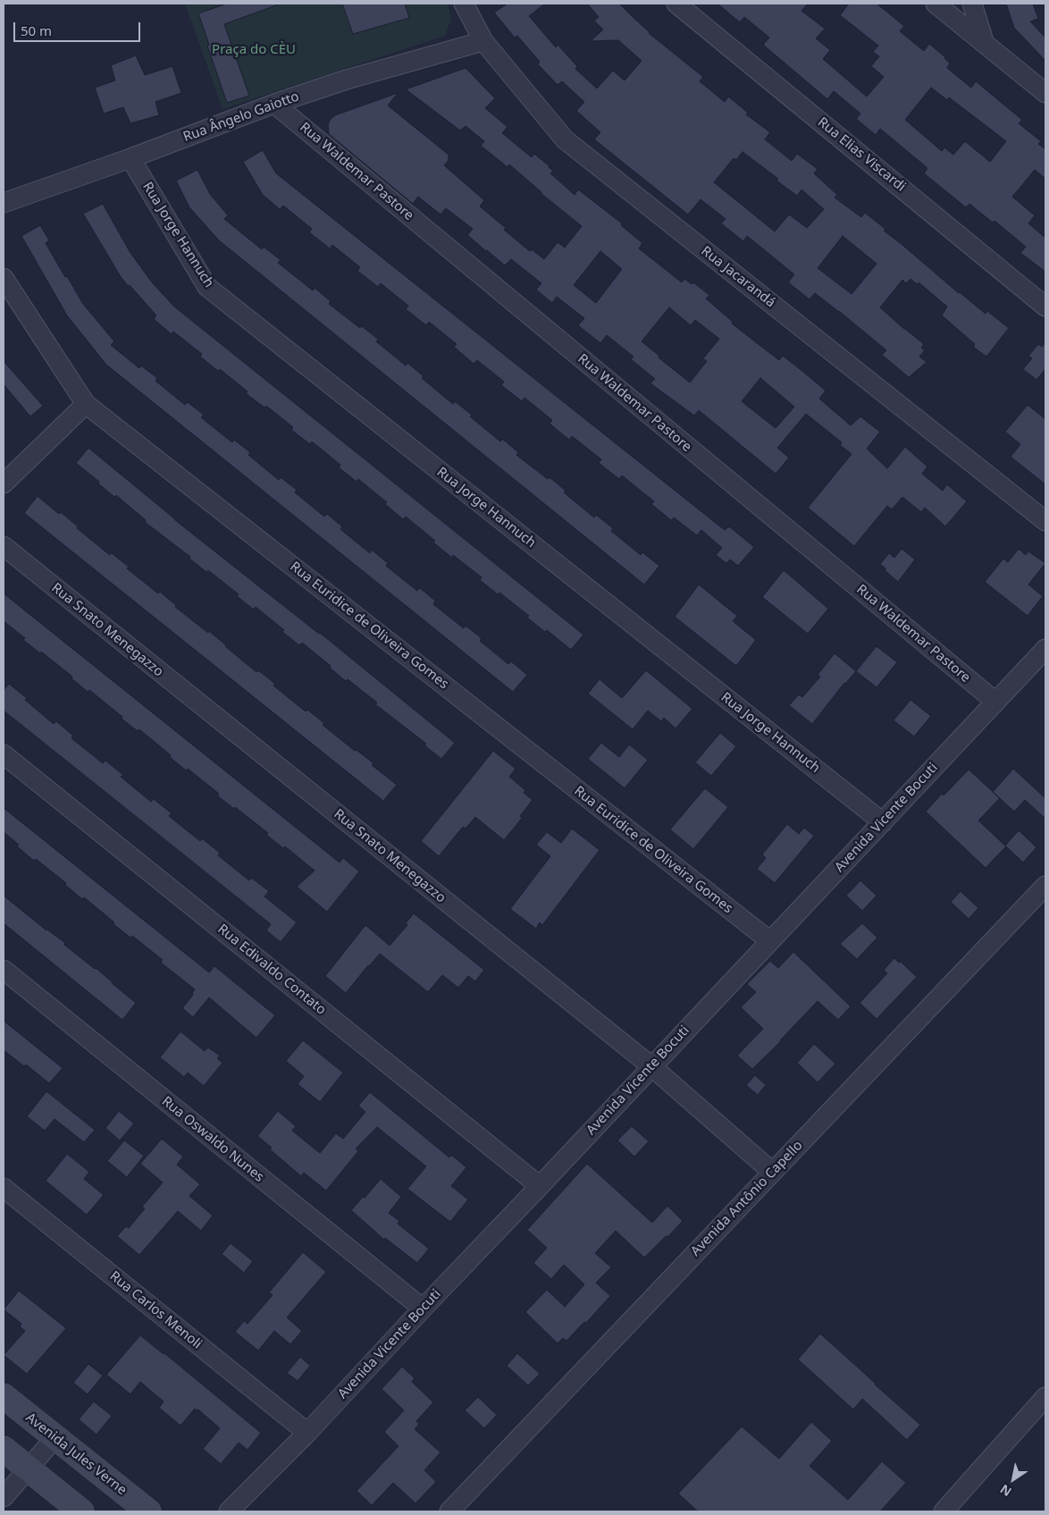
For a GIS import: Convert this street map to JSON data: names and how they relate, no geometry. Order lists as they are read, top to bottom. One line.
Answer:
{"streets":{"main road":["Avenida Jules Verne"],"street":["Rua Ângelo Gaiotto","Rua Elias Viscardi","Rua Waldemar Pastore","Rua Jorge Hannuch","Rua Jacarandá","Rua Euridice de Oliveira Gomes","Rua Snato Menegazzo","Avenida Vicente Bocuti","Rua Edivaldo Contato","Rua Oswaldo Nunes","Avenida Antônio Capello","Rua Carlos Menoli"]},"crossings":[["Rua Ângelo Gaiotto","Rua Waldemar Pastore"],["Rua Ângelo Gaiotto","Rua Jorge Hannuch"],["Rua Ângelo Gaiotto","Rua Jacarandá"],["Rua Waldemar Pastore","Avenida Vicente Bocuti"],["Rua Jorge Hannuch","Avenida Vicente Bocuti"],["Rua Euridice de Oliveira Gomes","Avenida Vicente Bocuti"],["Rua Snato Menegazzo","Avenida Vicente Bocuti"],["Rua Snato Menegazzo","Avenida Antônio Capello"],["Avenida Vicente Bocuti","Rua Edivaldo Contato"],["Avenida Vicente Bocuti","Rua Oswaldo Nunes"],["Avenida Vicente Bocuti","Rua Carlos Menoli"]],"parks":["Praça do CÈU"],"scale_bar":"50 m","north":"bottom left"}
